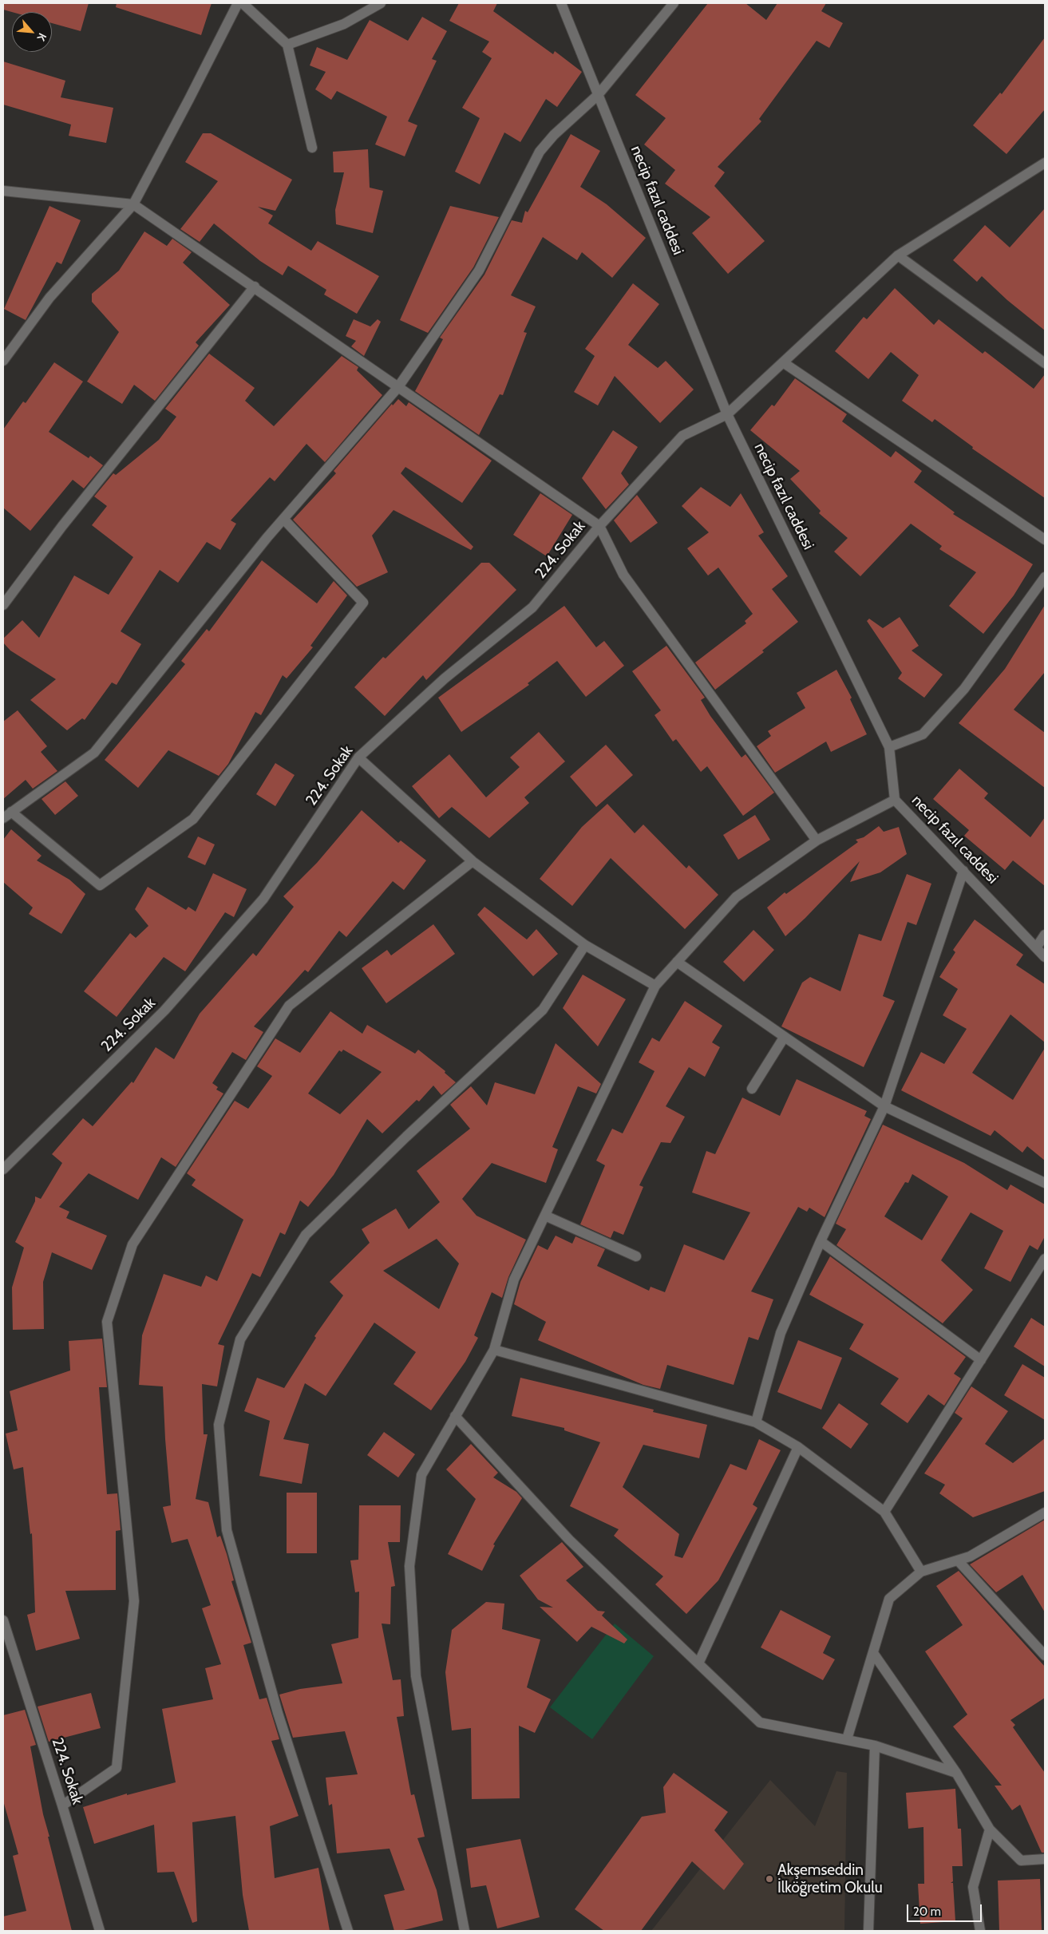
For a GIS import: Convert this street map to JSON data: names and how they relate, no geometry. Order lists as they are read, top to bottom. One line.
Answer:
{"streets":{"street":["necip fazıl caddesi","224. Sokak"]},"crossings":[["necip fazıl caddesi","224. Sokak"]],"places":["Akşemseddin İlköğretim Okulu"],"scale_bar":"20 m","north":"bottom right"}
